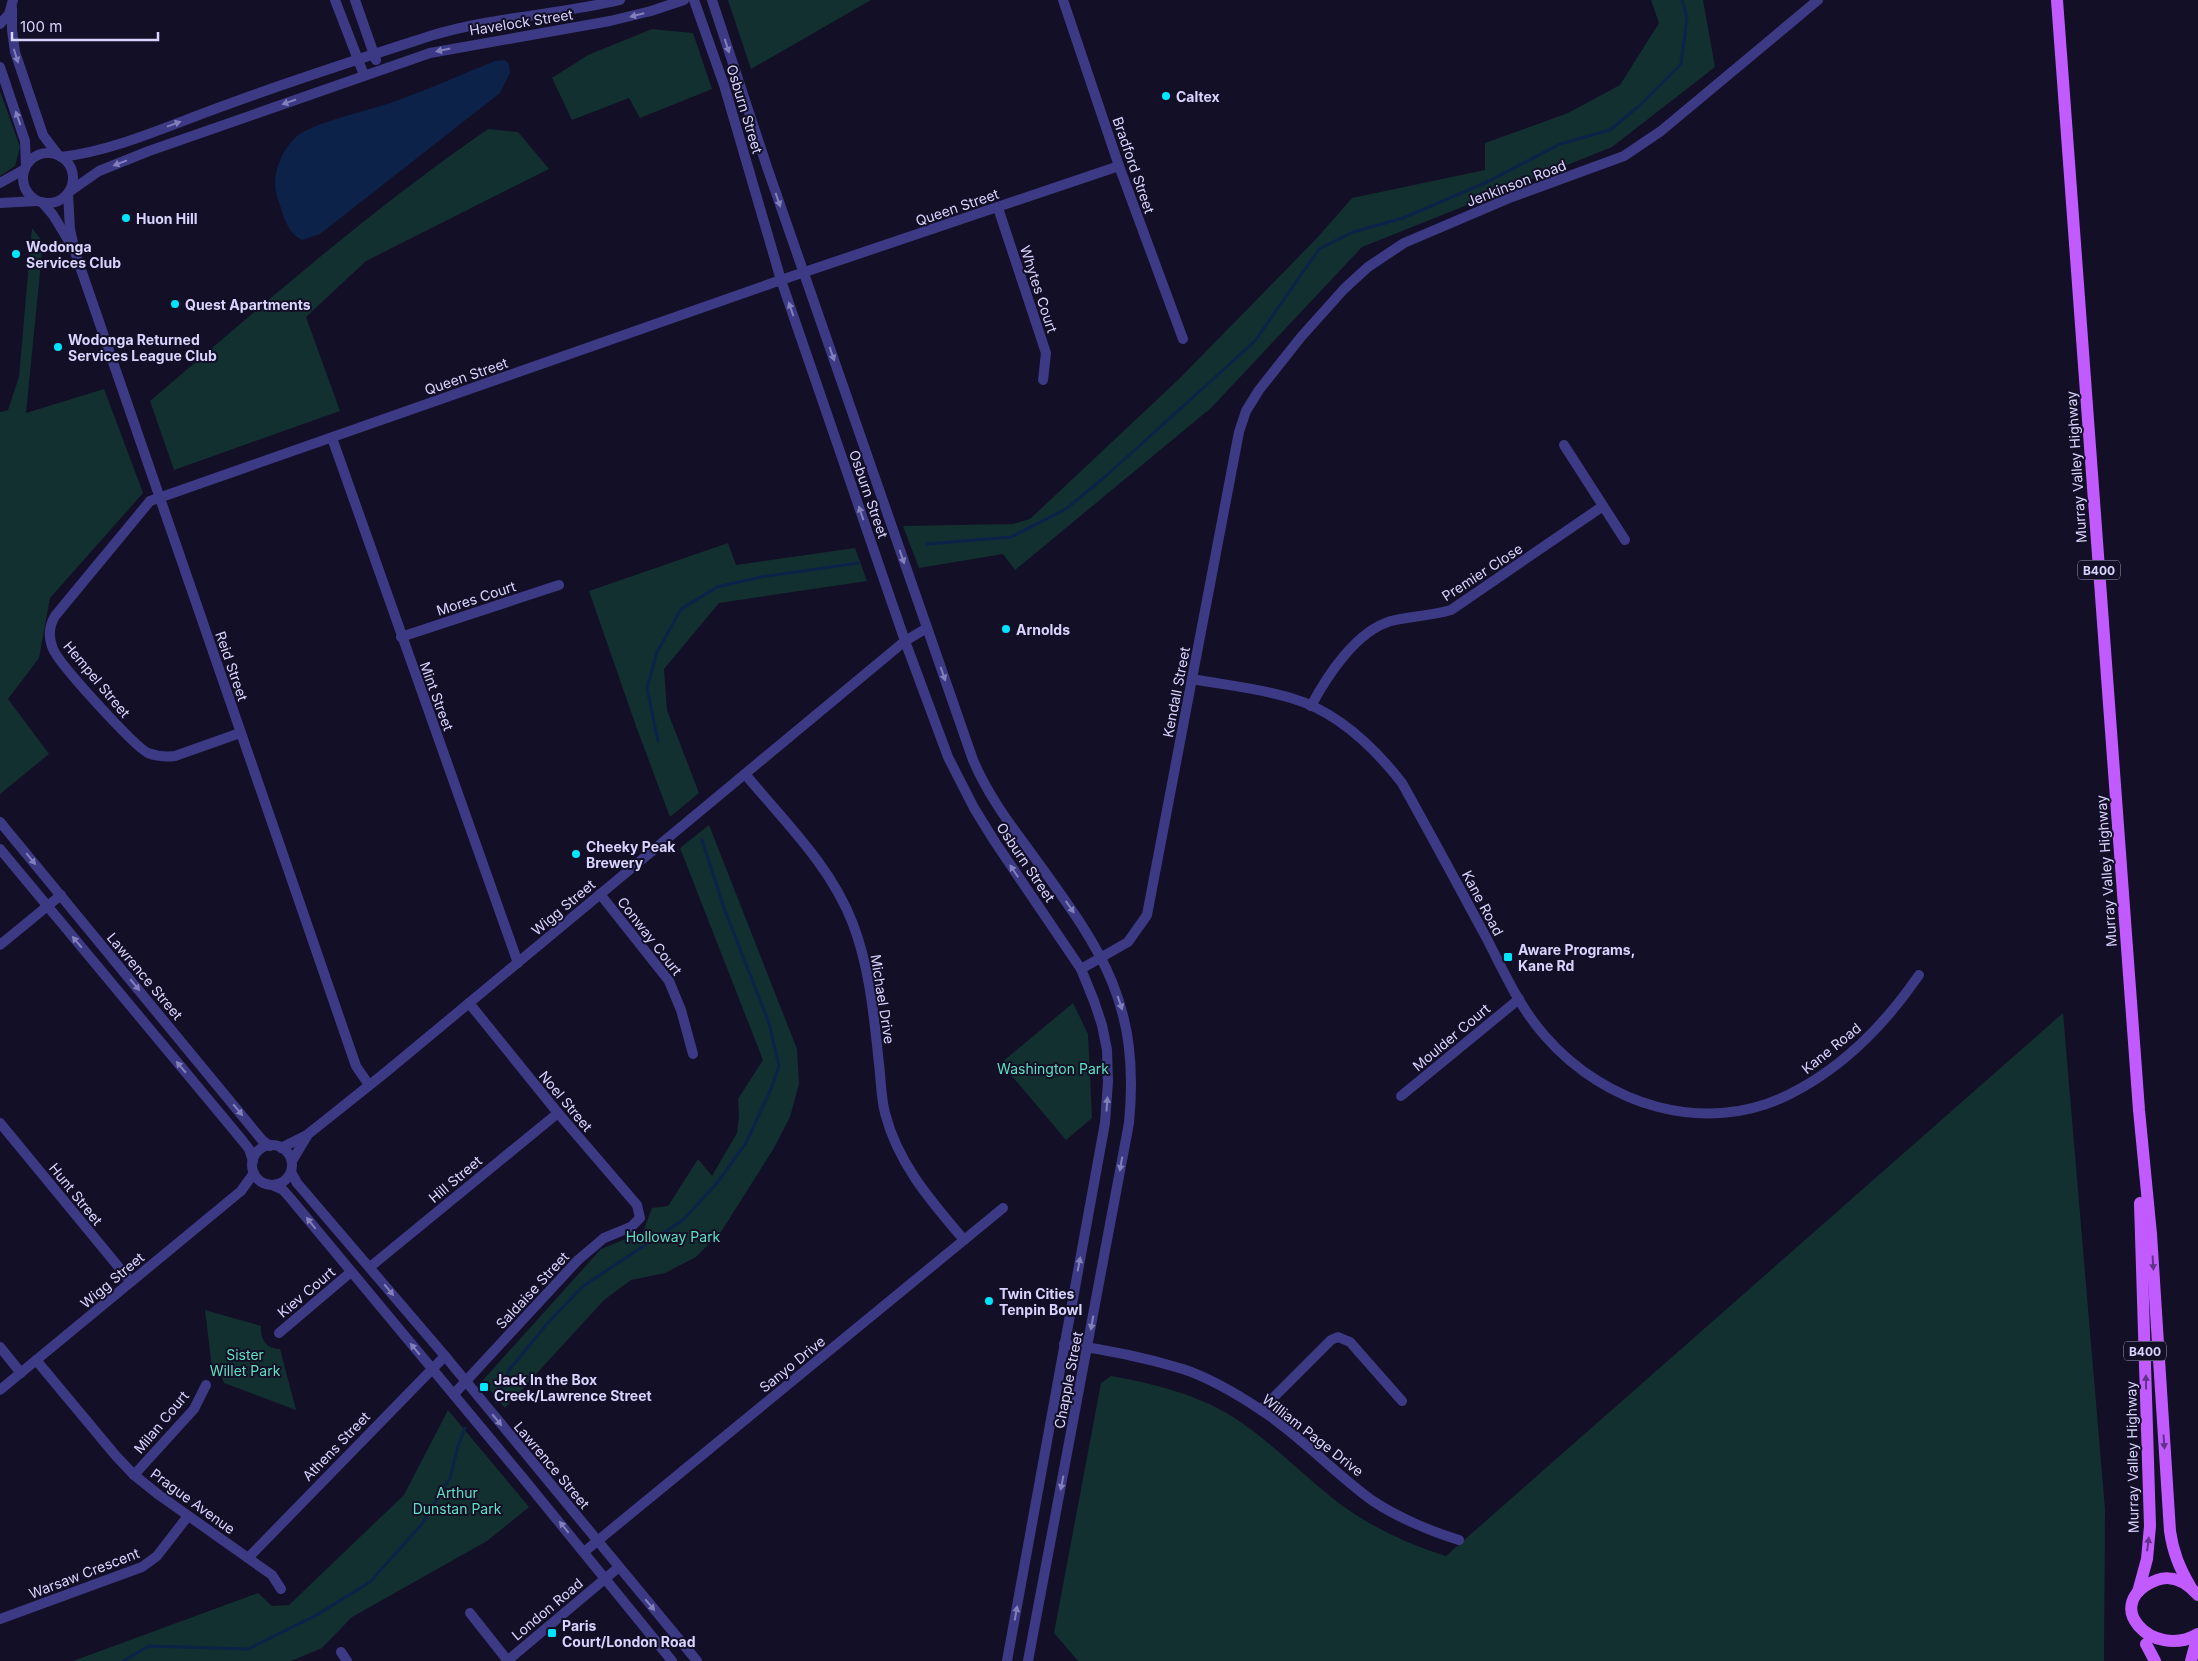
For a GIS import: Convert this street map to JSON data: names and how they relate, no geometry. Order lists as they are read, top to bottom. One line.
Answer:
{"streets":{"main road":["Murray Valley Highway","B400"],"street":["Havelock Street","Osburn Street","Bradford Street","Jenkinson Road","Queen Street","Whytes Court","Premier Close","Mores Court","Reid Street","Hempel Street","Kendall Street","Mint Street","Kane Road","Wigg Street","Conway Court","Lawrence Street","Michael Drive","Moulder Court","Noel Street","Hill Street","Hunt Street","Saldaise Street","Kiev Court","Sanyo Drive","Chapple Street","Milan Court","William Page Drive","Athens Street","Prague Avenue","Warsaw Crescent","London Road"]},"crossings":[["Havelock Street","Reid Street"],["Osburn Street","Queen Street"],["Osburn Street","Kendall Street"],["Osburn Street","Wigg Street"],["Osburn Street","Chapple Street"],["Bradford Street","Queen Street"],["Jenkinson Road","Kendall Street"],["Queen Street","Whytes Court"],["Queen Street","Reid Street"],["Queen Street","Hempel Street"],["Queen Street","Mint Street"],["Murray Valley Highway","B400"],["Premier Close","Kane Road"],["Mores Court","Mint Street"],["Reid Street","Hempel Street"],["Reid Street","Wigg Street"],["Kendall Street","Kane Road"],["Kendall Street","Chapple Street"],["Mint Street","Wigg Street"],["Kane Road","Moulder Court"],["Wigg Street","Conway Court"],["Wigg Street","Lawrence Street"],["Wigg Street","Michael Drive"],["Wigg Street","Noel Street"],["Wigg Street","Hunt Street"],["Wigg Street","Prague Avenue"],["Lawrence Street","Hill Street"],["Lawrence Street","Saldaise Street"],["Lawrence Street","Sanyo Drive"],["Lawrence Street","Athens Street"],["Lawrence Street","London Road"],["Michael Drive","Sanyo Drive"],["Noel Street","Hill Street"],["Noel Street","Saldaise Street"],["Chapple Street","William Page Drive"],["Milan Court","Prague Avenue"],["Athens Street","Prague Avenue"],["Prague Avenue","Warsaw Crescent"]],"parks":["Washington Park","Holloway Park","Sister Willet Park","Arthur Dunstan Park"],"places":{"other":["Caltex","Huon Hill","Wodonga Services Club","Quest Apartments","Wodonga Returned Services League Club","Arnolds","Cheeky Peak Brewery","Twin Cities Tenpin Bowl"],"transit":["Aware Programs, Kane Rd","Jack In the Box Creek/Lawrence Street","Paris Court/London Road"]},"scale_bar":"100 m"}
